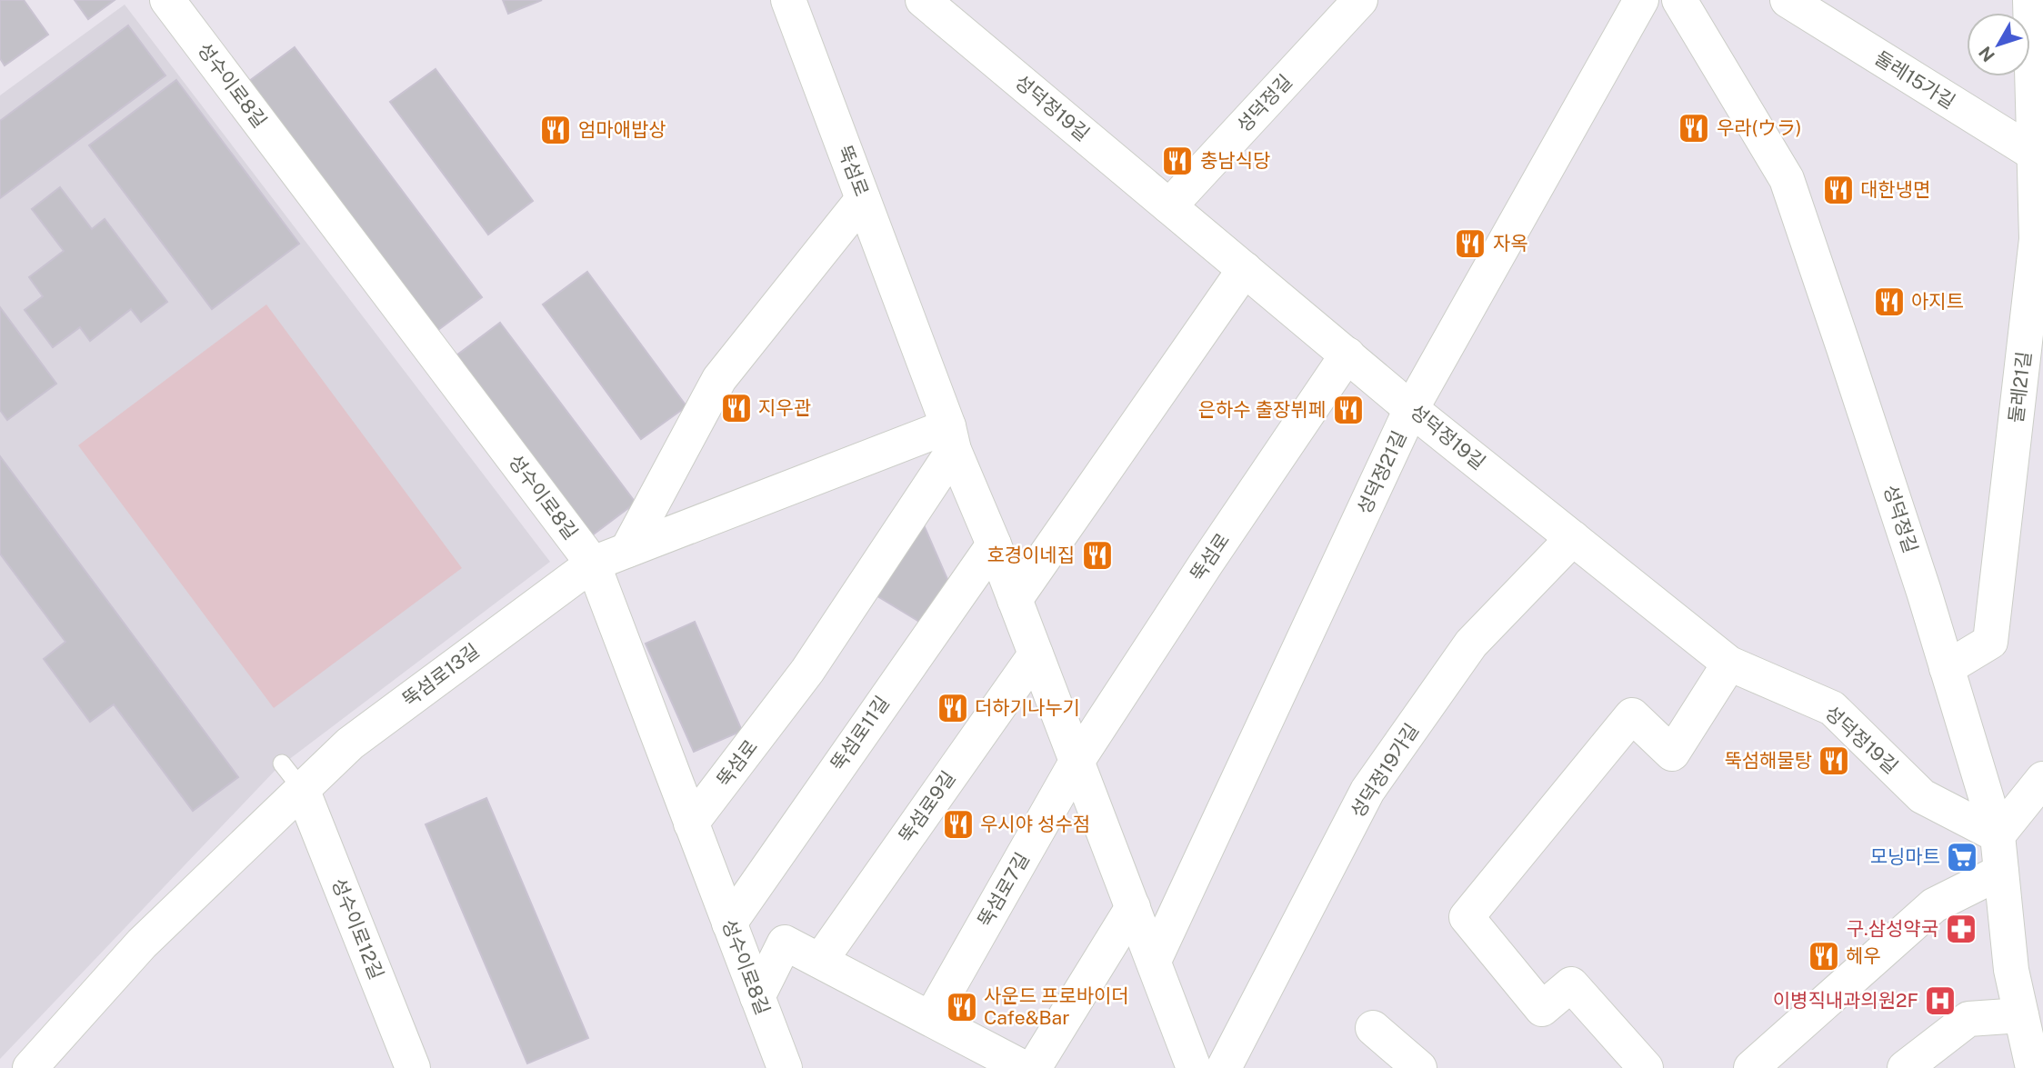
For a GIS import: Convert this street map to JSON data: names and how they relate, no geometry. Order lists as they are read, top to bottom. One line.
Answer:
{"streets":{"street":["둘레15가길","성수이로8길","성덕정길","성덕정19길","뚝섬로","둘레21길","성덕정21길","뚝섬로13길","뚝섬로11길","성덕정19가길","뚝섬로9길","뚝섬로7길","성수이로12길"]},"crossings":[["둘레15가길","둘레21길"],["성수이로8길","뚝섬로"],["성수이로8길","뚝섬로13길"],["성수이로8길","뚝섬로11길"],["성덕정길","성덕정19길"],["성덕정길","둘레21길"],["성덕정19길","뚝섬로"],["성덕정19길","성덕정21길"],["성덕정19길","성덕정19가길"],["뚝섬로","성덕정21길"],["뚝섬로","뚝섬로13길"],["뚝섬로","뚝섬로11길"],["뚝섬로","뚝섬로9길"],["뚝섬로","뚝섬로7길"],["뚝섬로13길","성수이로12길"]],"places":{"restaurant":["우라(ウラ)","엄마애밥상","충남식당","대한냉면","자옥","아지트","지우관","은하수 출장뷔페","호경이네집","더하기나누기","뚝섬해물탕","우시야 성수점","헤우","사운드 프로바이더 Cafe&Bar"],"supermarket":["모닝마트"],"pharmacy":["구.삼성약국"],"hospital":["이병직내과의원2F"]},"north":"bottom left"}
